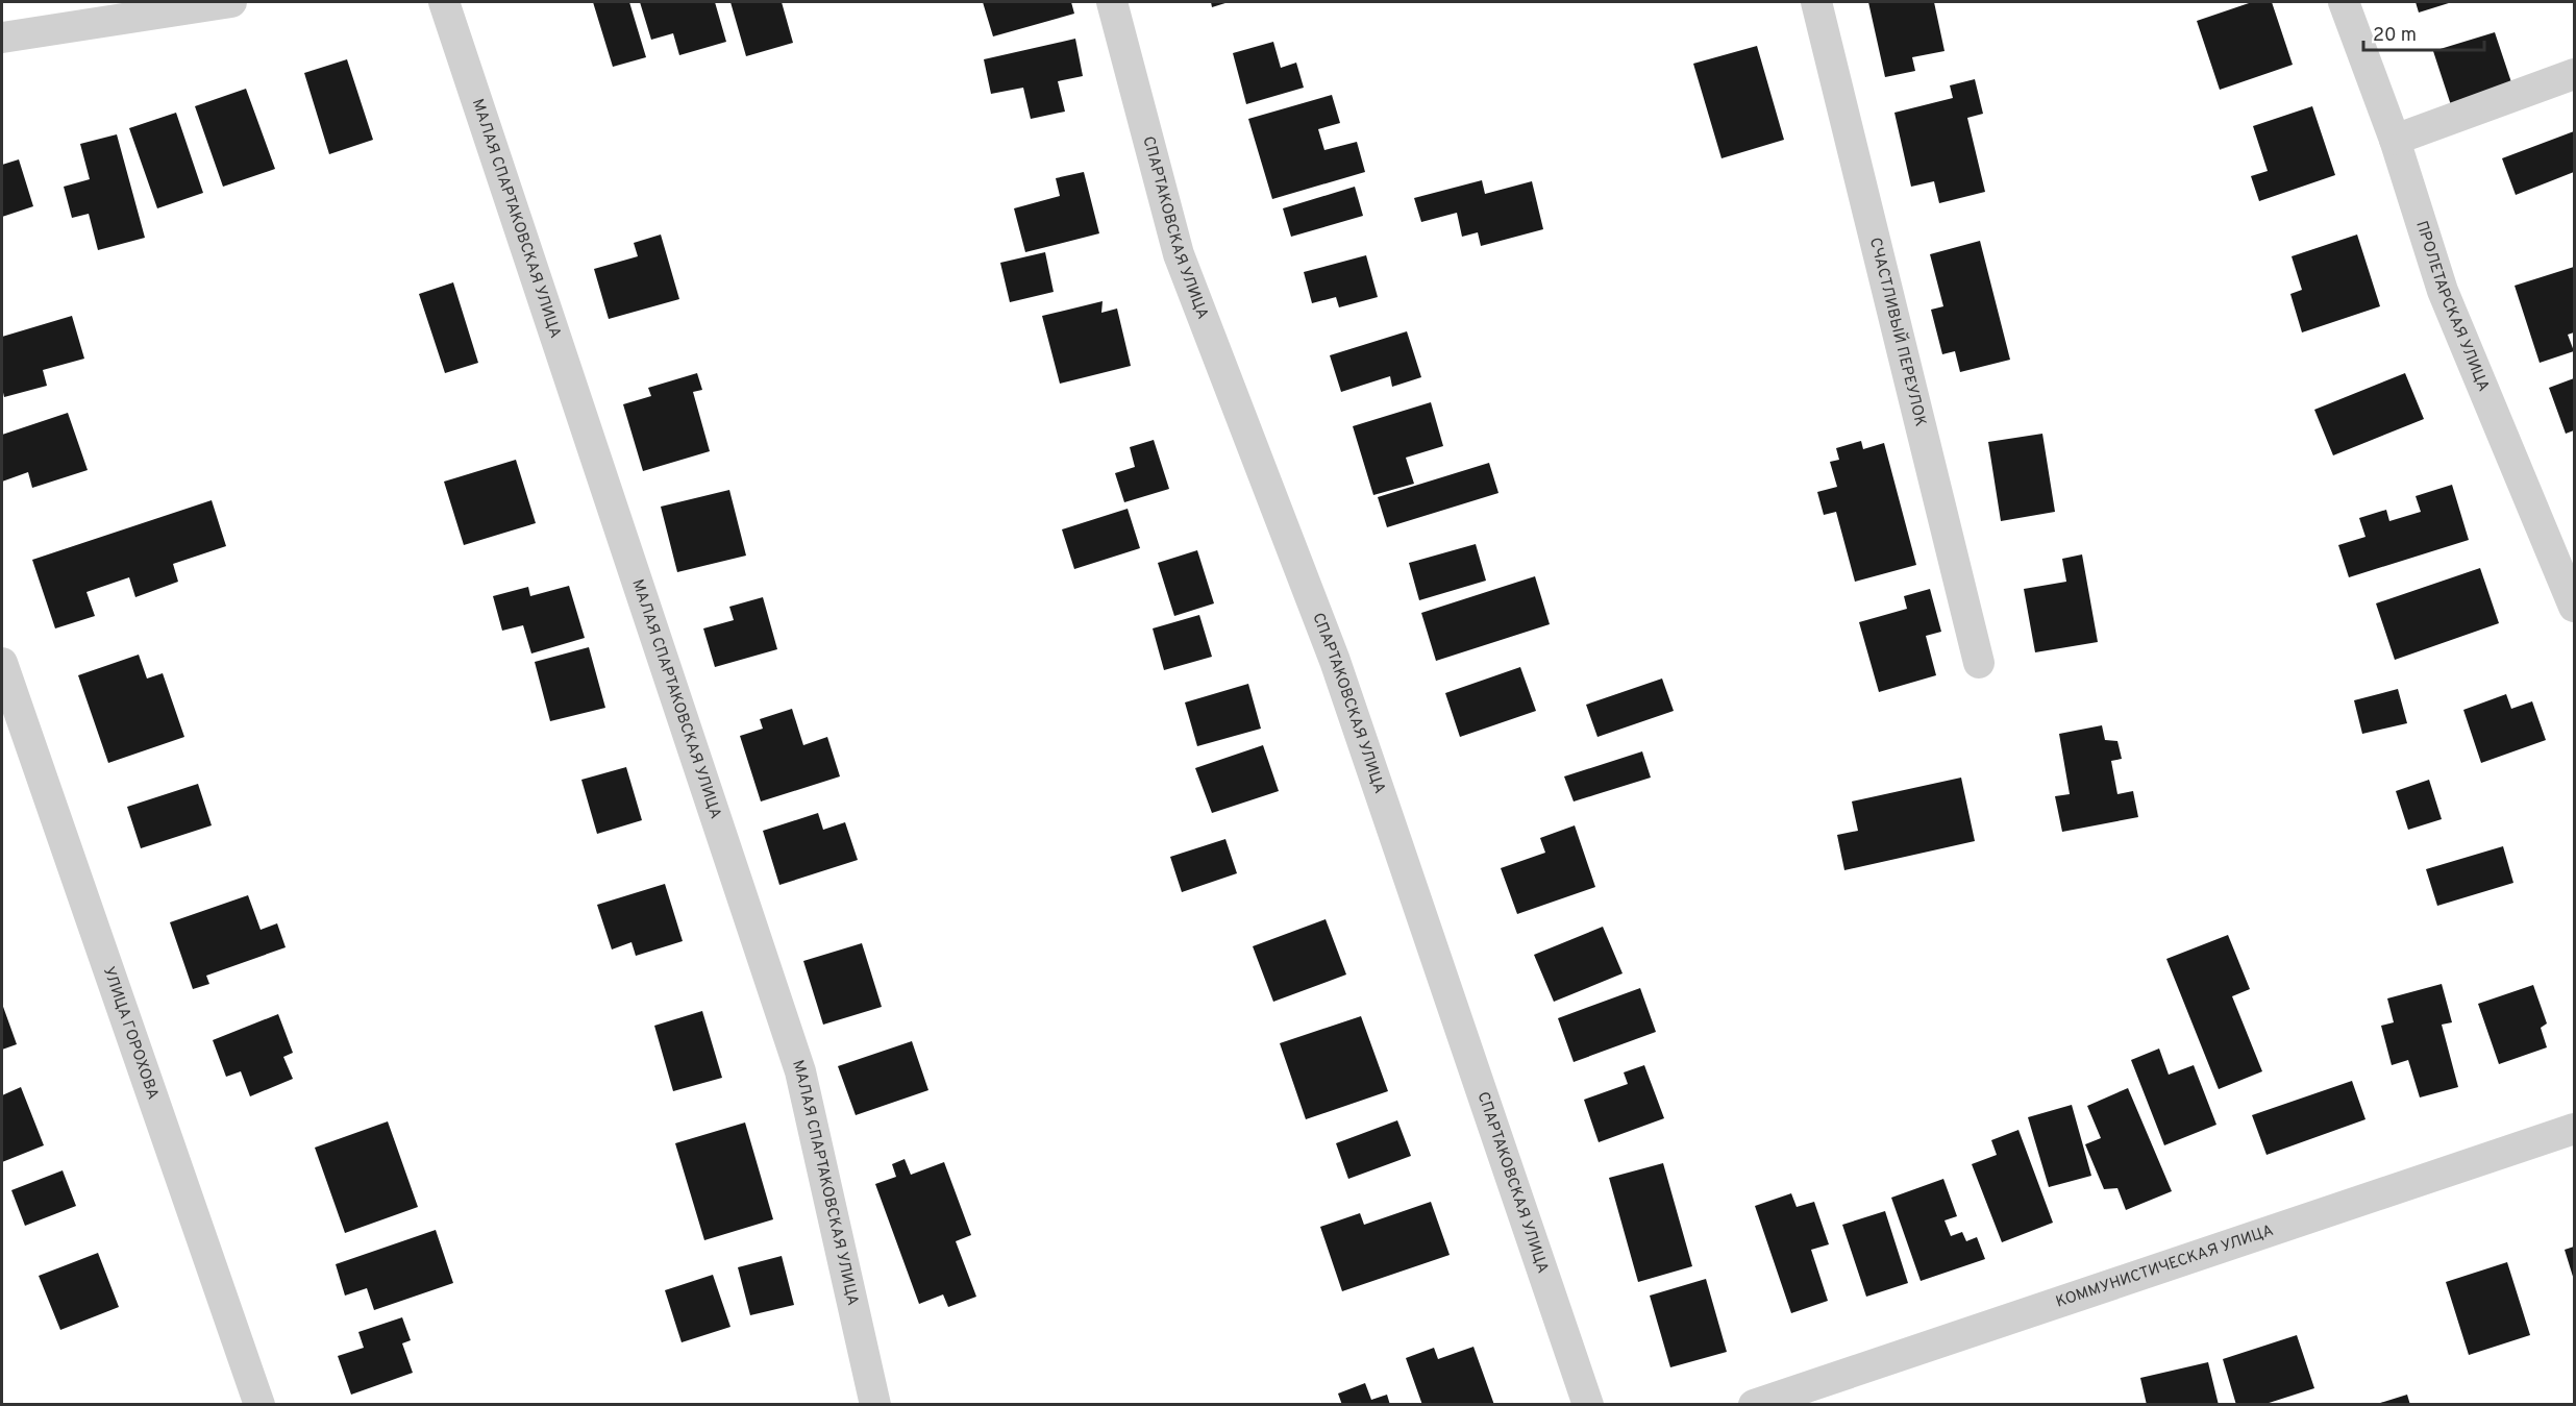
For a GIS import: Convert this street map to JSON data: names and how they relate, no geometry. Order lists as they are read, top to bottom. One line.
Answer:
{"streets":{"street":["МАЛАЯ СПАРТАКОВСКАЯ УЛИЦА","СПАРТАКОВСКАЯ УЛИЦА","ПРОЛЕТАРСКАЯ УЛИЦА","СЧАСТЛИВЫЙ ПЕРЕУЛОК","УЛИЦА ГОРОХОВА","КОММУНИСТИЧЕСКАЯ УЛИЦА"]},"scale_bar":"20 m"}
